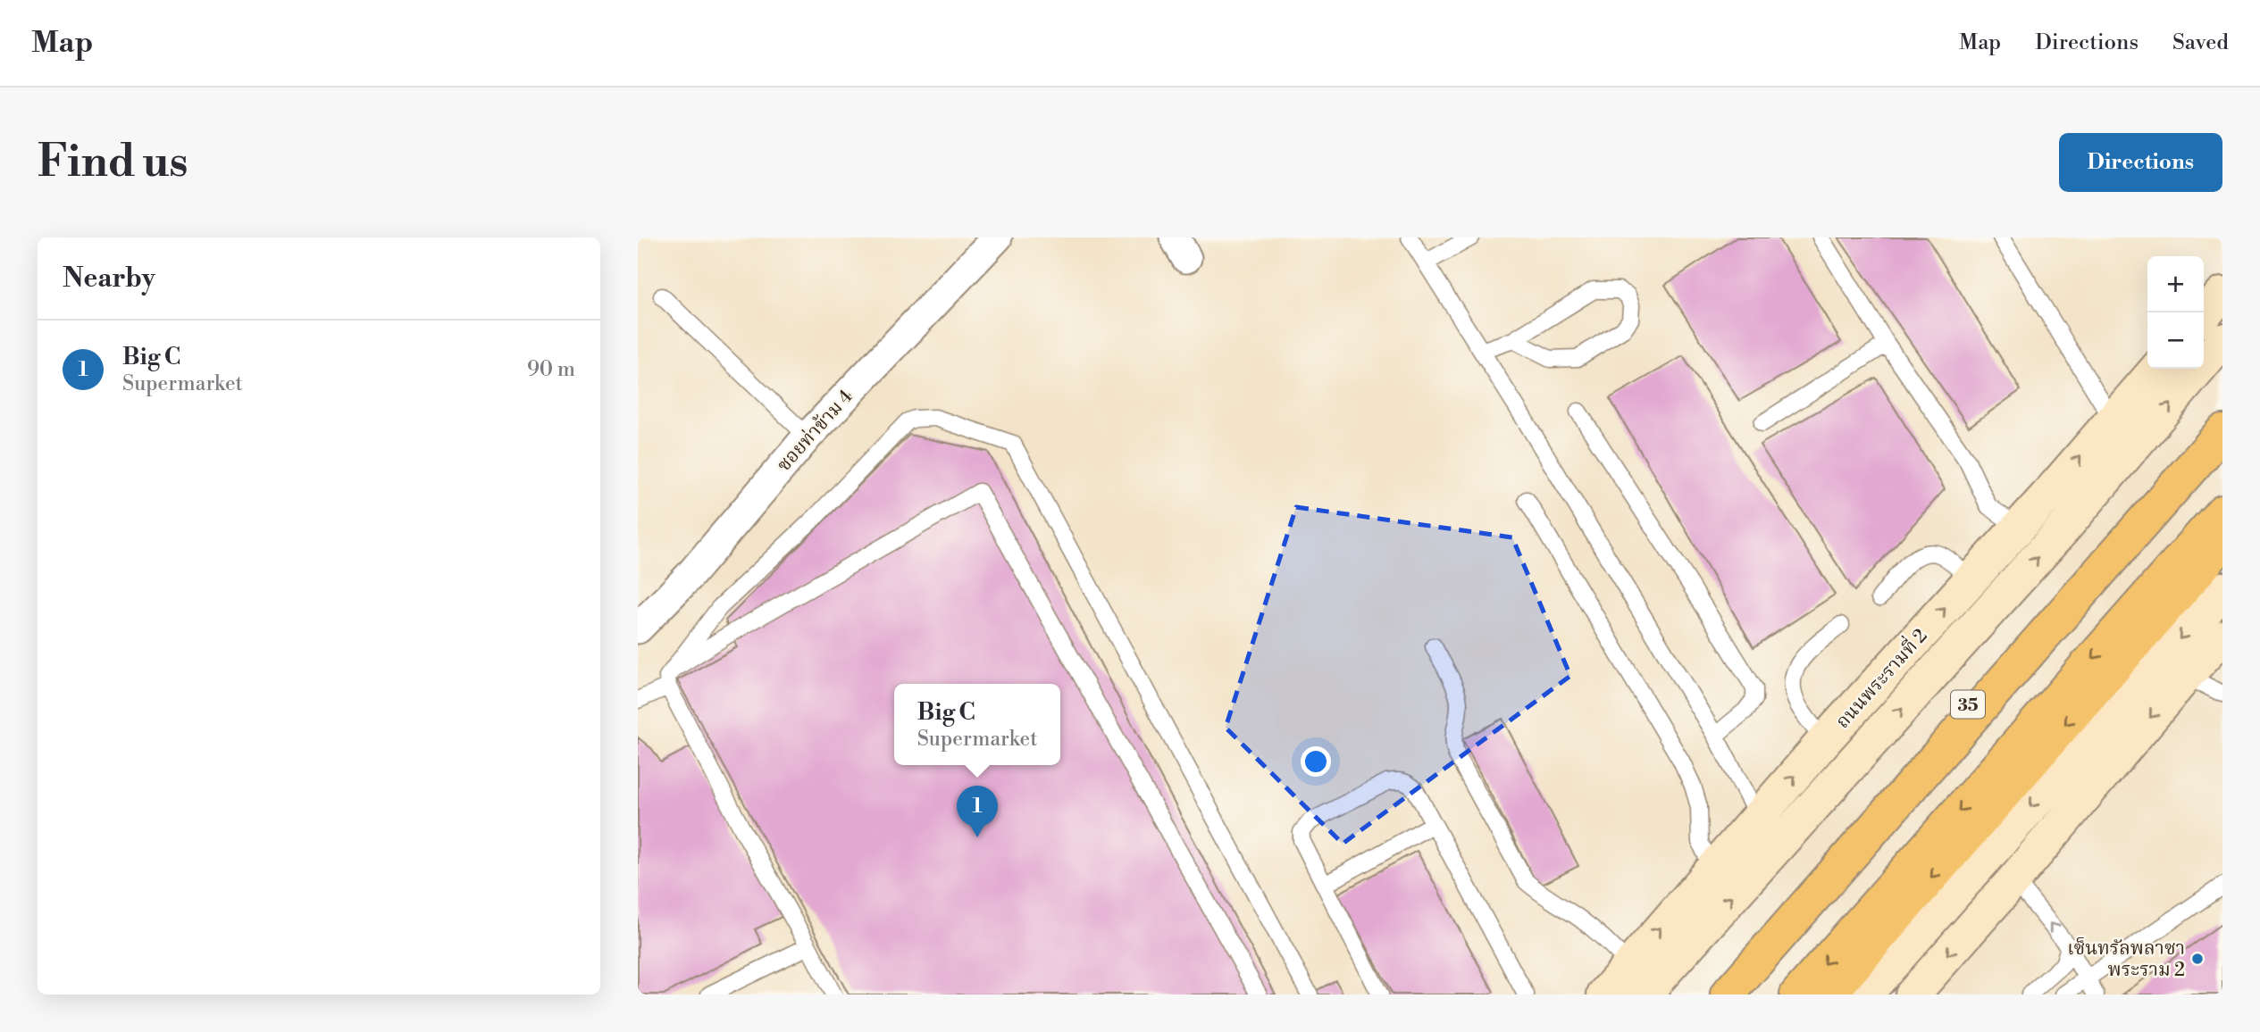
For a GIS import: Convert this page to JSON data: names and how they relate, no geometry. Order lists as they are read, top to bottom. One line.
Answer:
{"streets":{"highway":["35"],"main road":["ถนนพระรามที่ 2"],"street":["ซอยท่าข้าม 4"]},"places":["เซ็นทรัลพลาซา พระราม 2"],"page":{"header":"Map","nav":["Map","Directions","Saved"],"buttons":"Directions","title":"Find us","heading":"Nearby","map_buttons":["+","−"],"list":[{"mark":"1","name":"Big C","note":"Supermarket","value":"90 m"}],"popup":["Big C","Supermarket"],"pins":"1"}}
